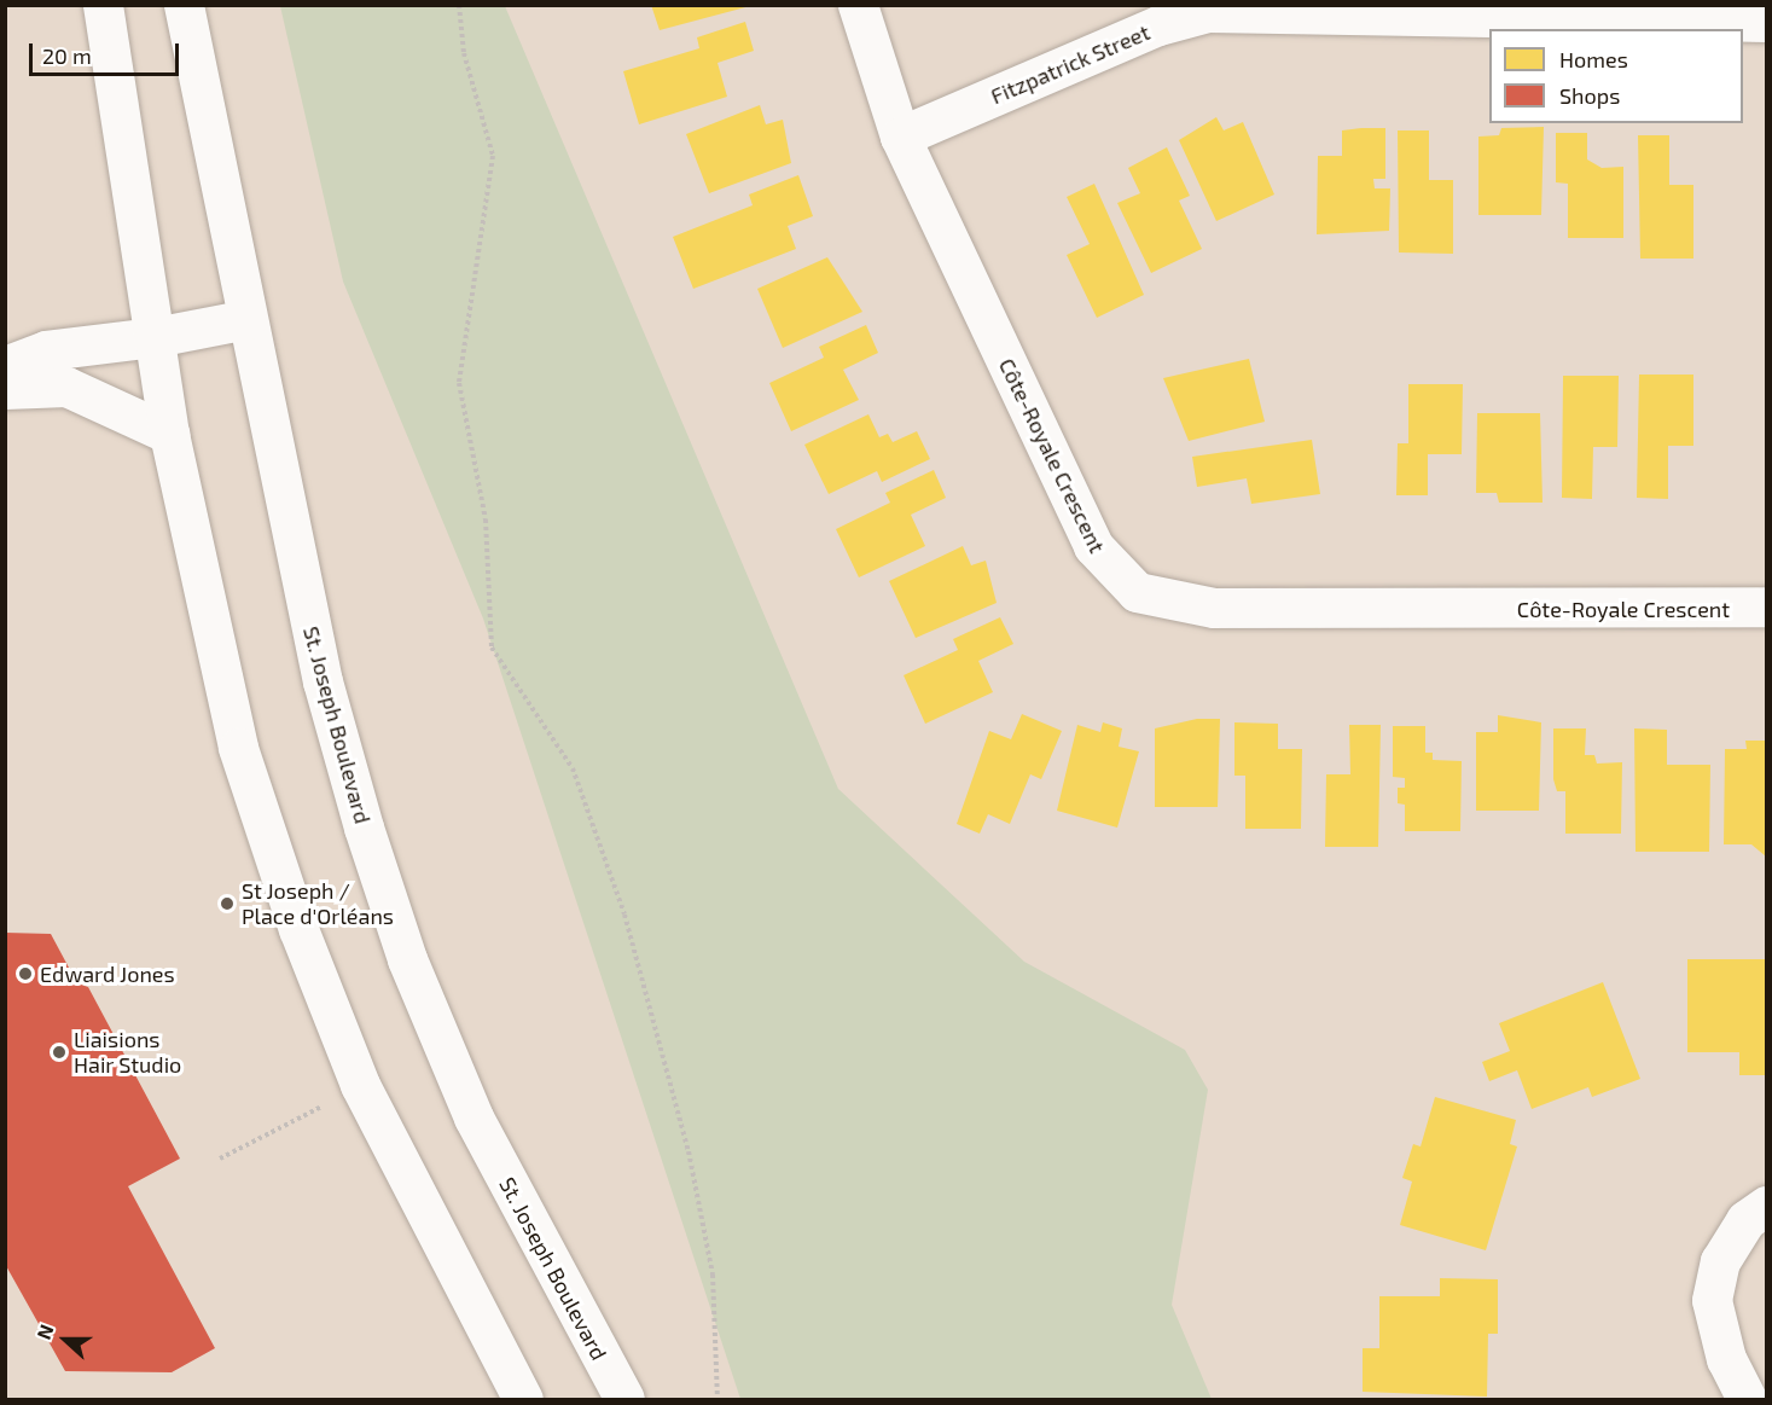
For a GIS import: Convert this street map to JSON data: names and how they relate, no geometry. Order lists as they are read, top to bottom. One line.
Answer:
{"streets":{"main road":["Fitzpatrick Street","Côte-Royale Crescent","St. Joseph Boulevard"]},"crossings":[["Fitzpatrick Street","Côte-Royale Crescent"]],"places":["St Joseph / Place d'Orléans","Edward Jones","Liaisions Hair Studio"],"legend":["Homes","Shops"],"scale_bar":"20 m","north":"left"}
